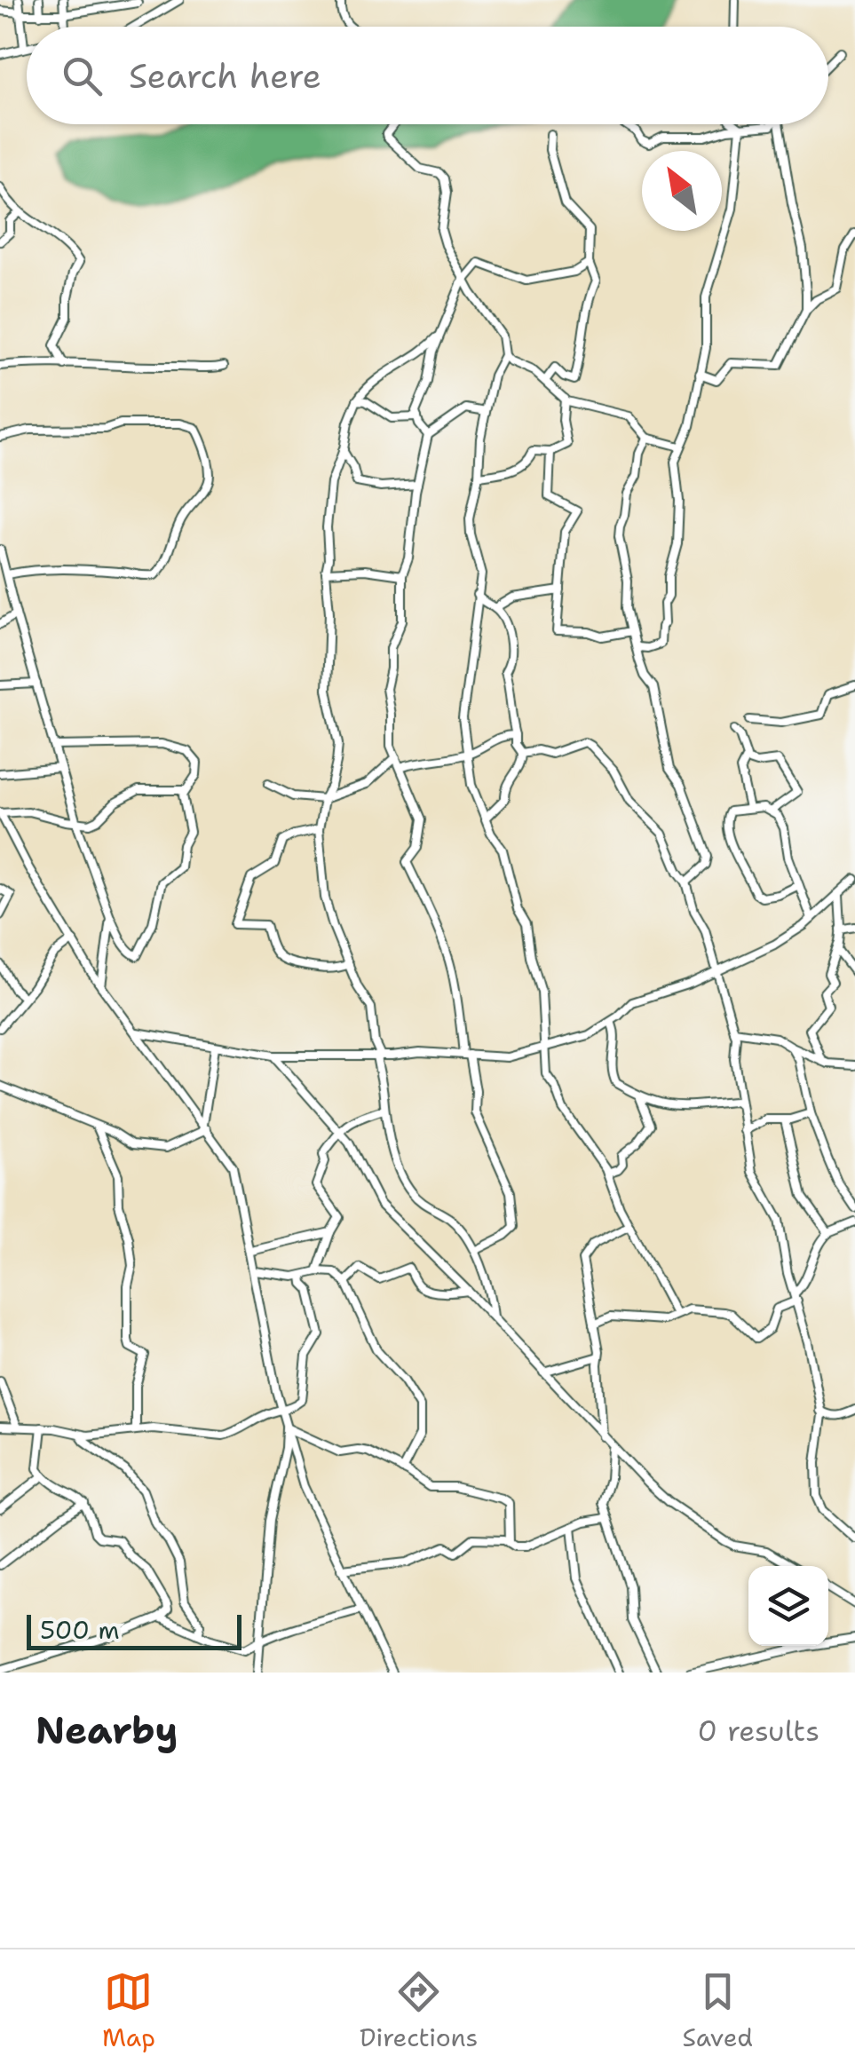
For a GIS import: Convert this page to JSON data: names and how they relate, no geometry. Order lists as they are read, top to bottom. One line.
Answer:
{"scale_bar":"500 m","north":"top left","page":{"search":"Search here","scale":"500 m","heading":["Nearby","0 results"],"nav":["Map","Directions","Saved"]}}
